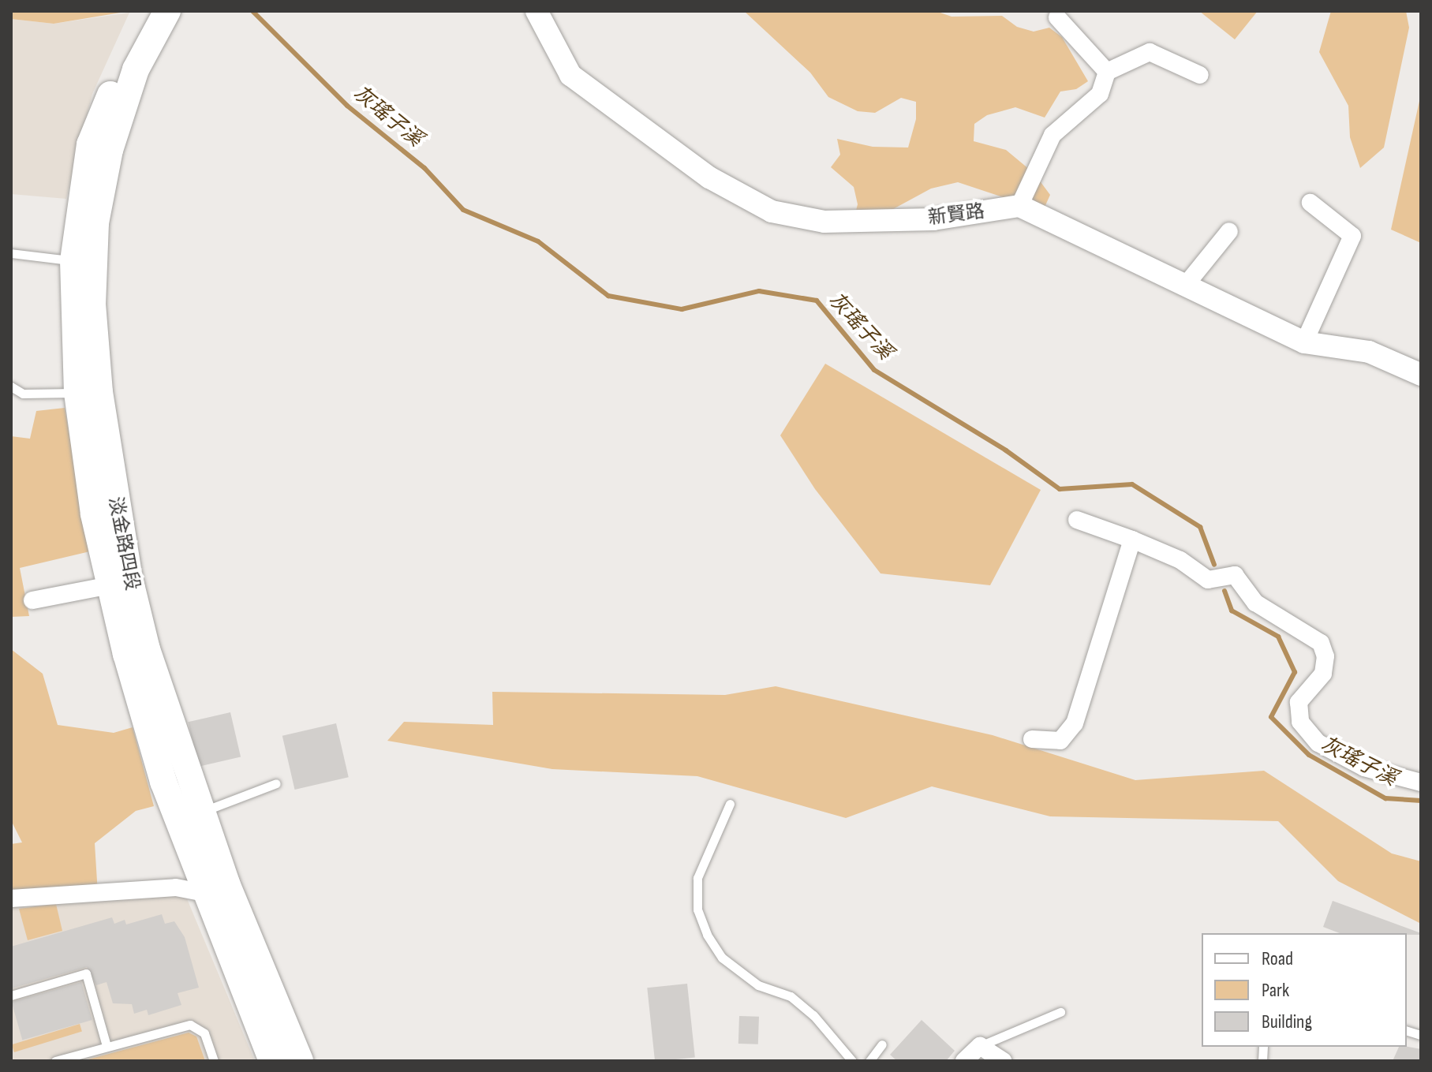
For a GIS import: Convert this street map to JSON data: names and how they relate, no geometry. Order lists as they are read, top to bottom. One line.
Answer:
{"streets":{"main road":["淡金路四段"],"street":["新賢路"]},"water":["灰瑤子溪"],"legend":["Road","Park","Building"]}
